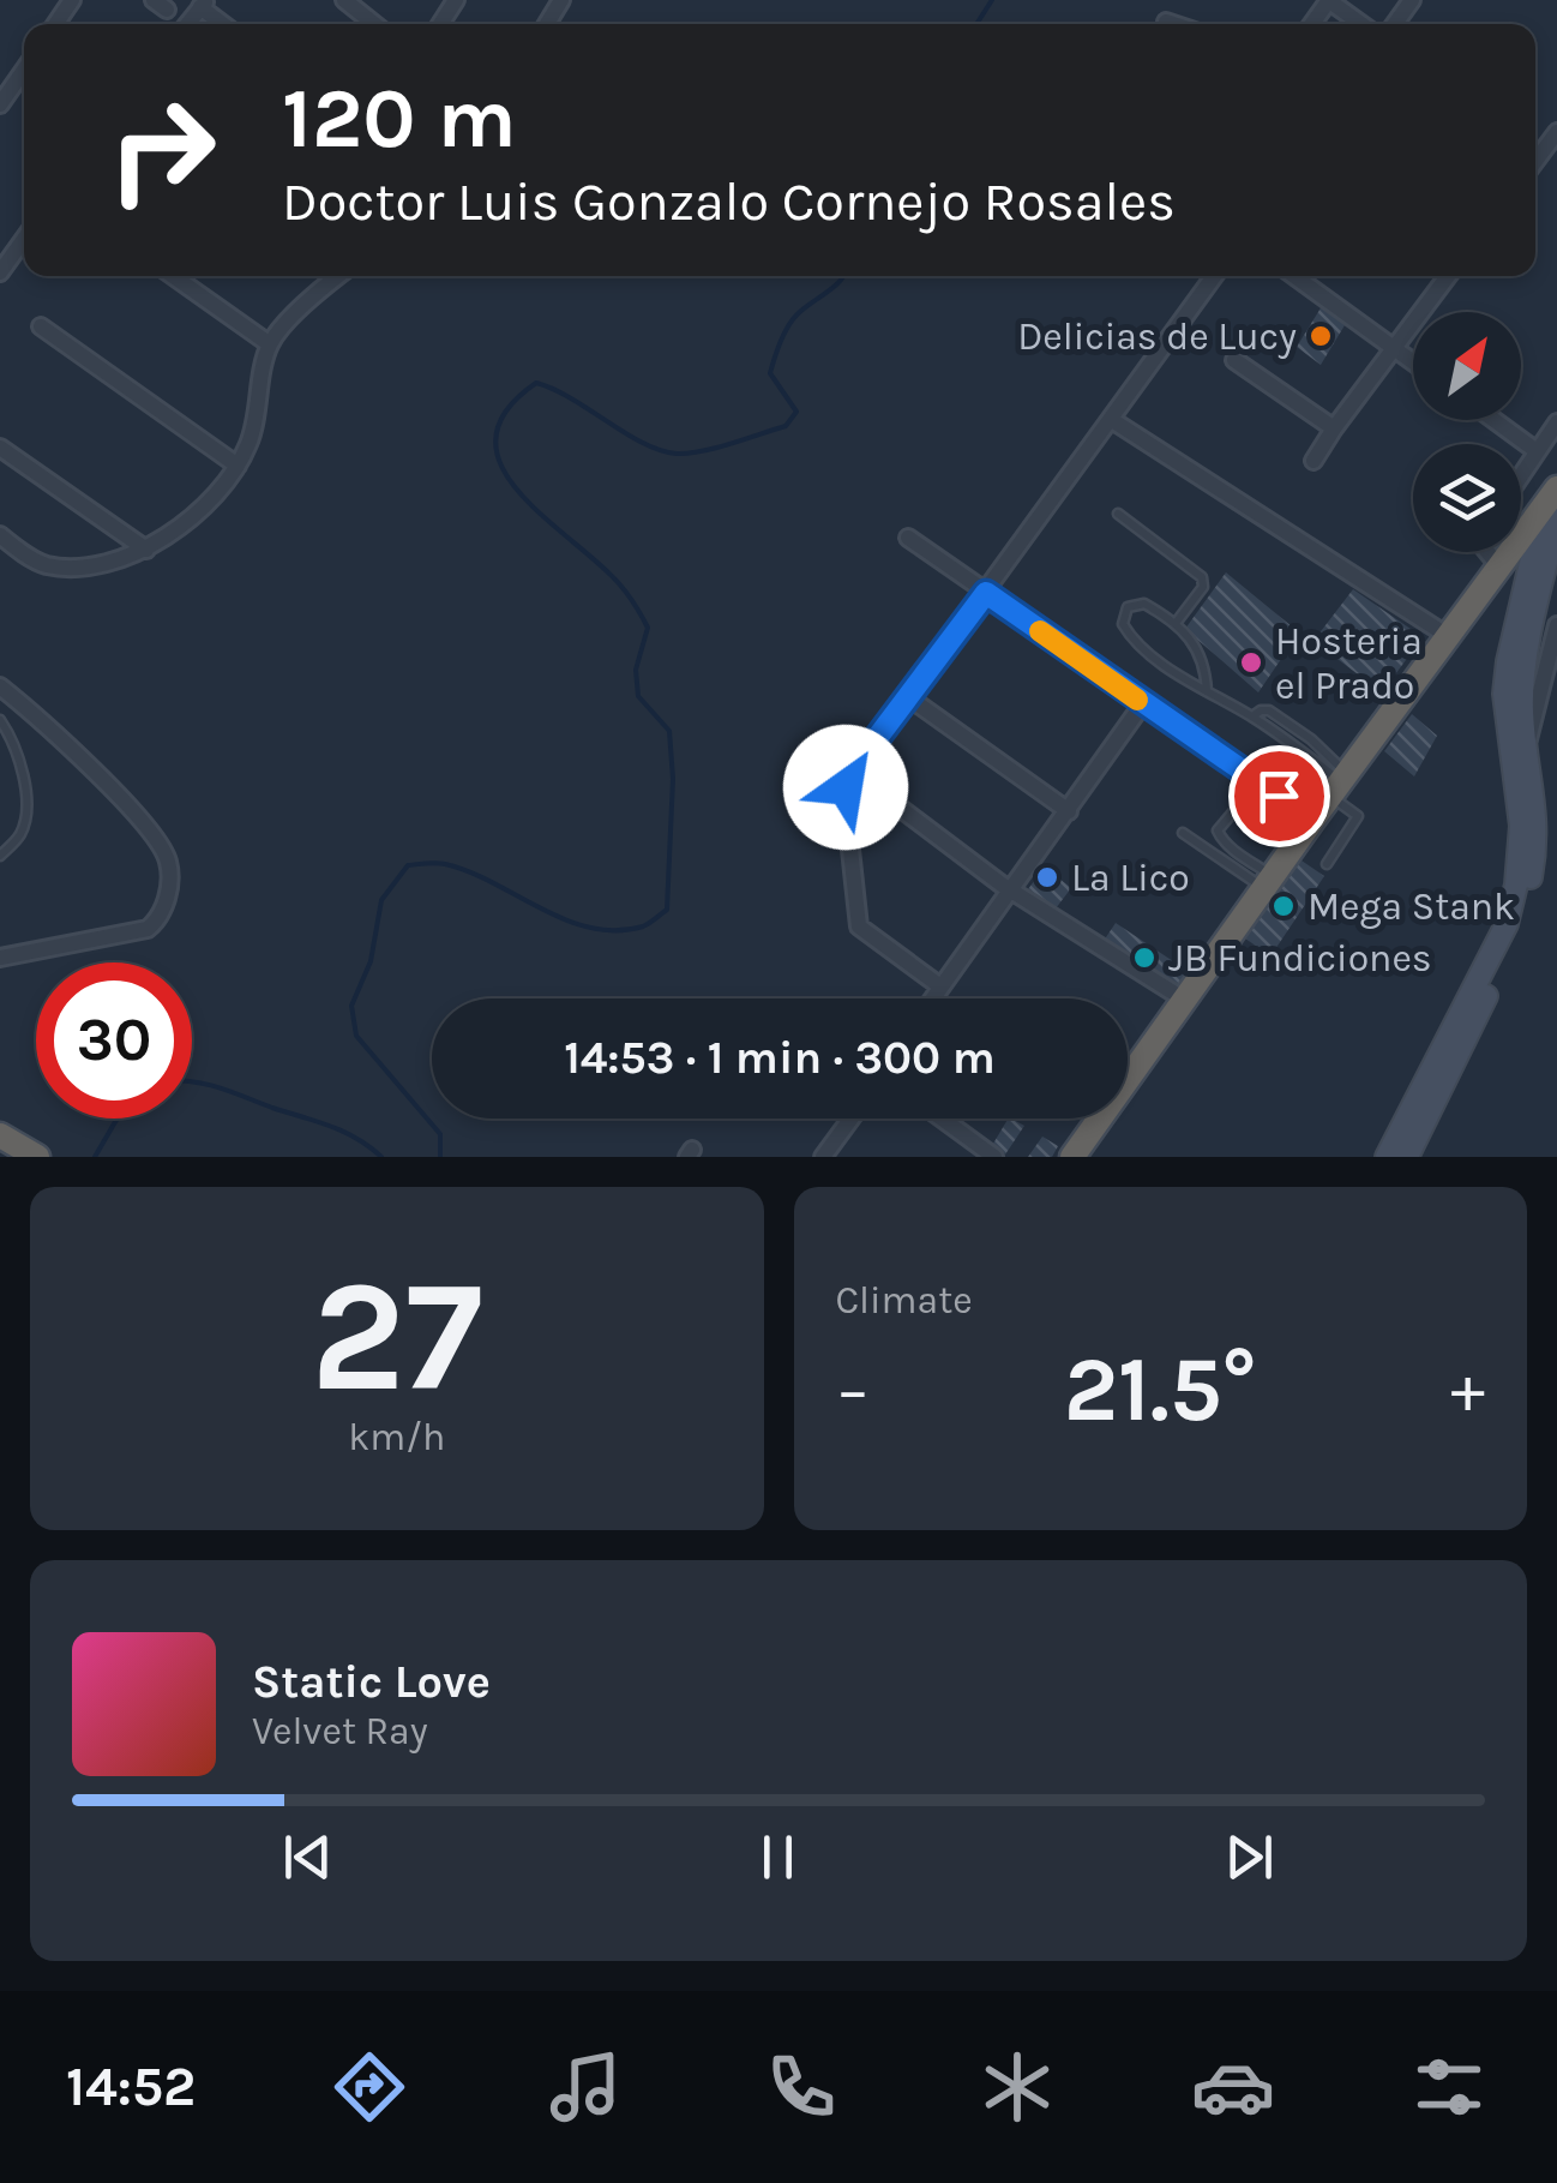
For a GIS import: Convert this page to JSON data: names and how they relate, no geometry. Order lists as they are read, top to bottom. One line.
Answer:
{"places":["Delicias de Lucy","Hosteria el Prado","La Lico","Mega Stank","JB Fundiciones"],"north":"top right","page":{"turn":["120 m","Doctor Luis Gonzalo Cornejo Rosales"],"limit":"30","trip":"14:53 · 1 min · 300 m","tile":[["27","km/h"],"Climate"],"heat":["−","21.5°","+"],"song":["Static Love","Velvet Ray"],"tabs":"14:52"}}
